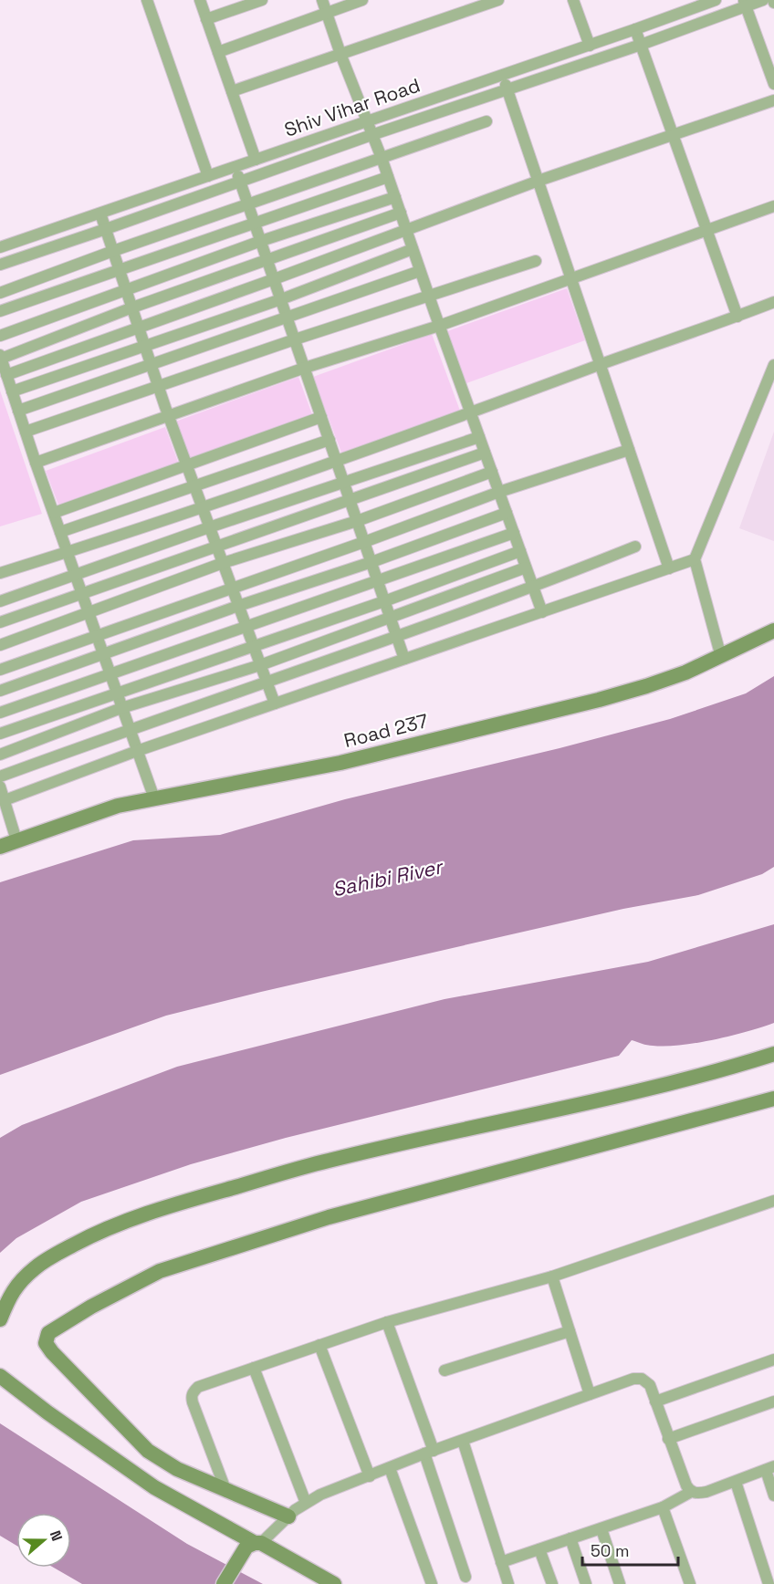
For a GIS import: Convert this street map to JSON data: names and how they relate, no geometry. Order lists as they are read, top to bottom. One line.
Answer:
{"streets":{"street":["Shiv Vihar Road","Road 237"]},"water":["Sahibi River"],"scale_bar":"50 m","north":"right"}
